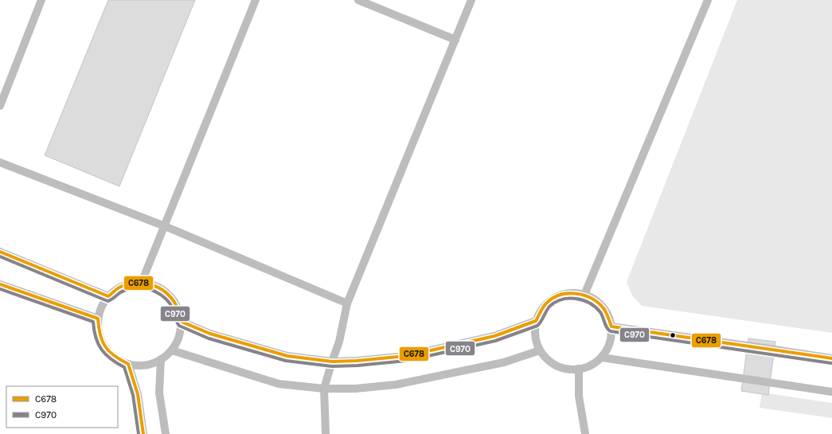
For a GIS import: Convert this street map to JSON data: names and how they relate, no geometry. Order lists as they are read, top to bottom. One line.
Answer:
{"lines":["transit line C678","transit line C970"],"legend":["C678","C970"]}
